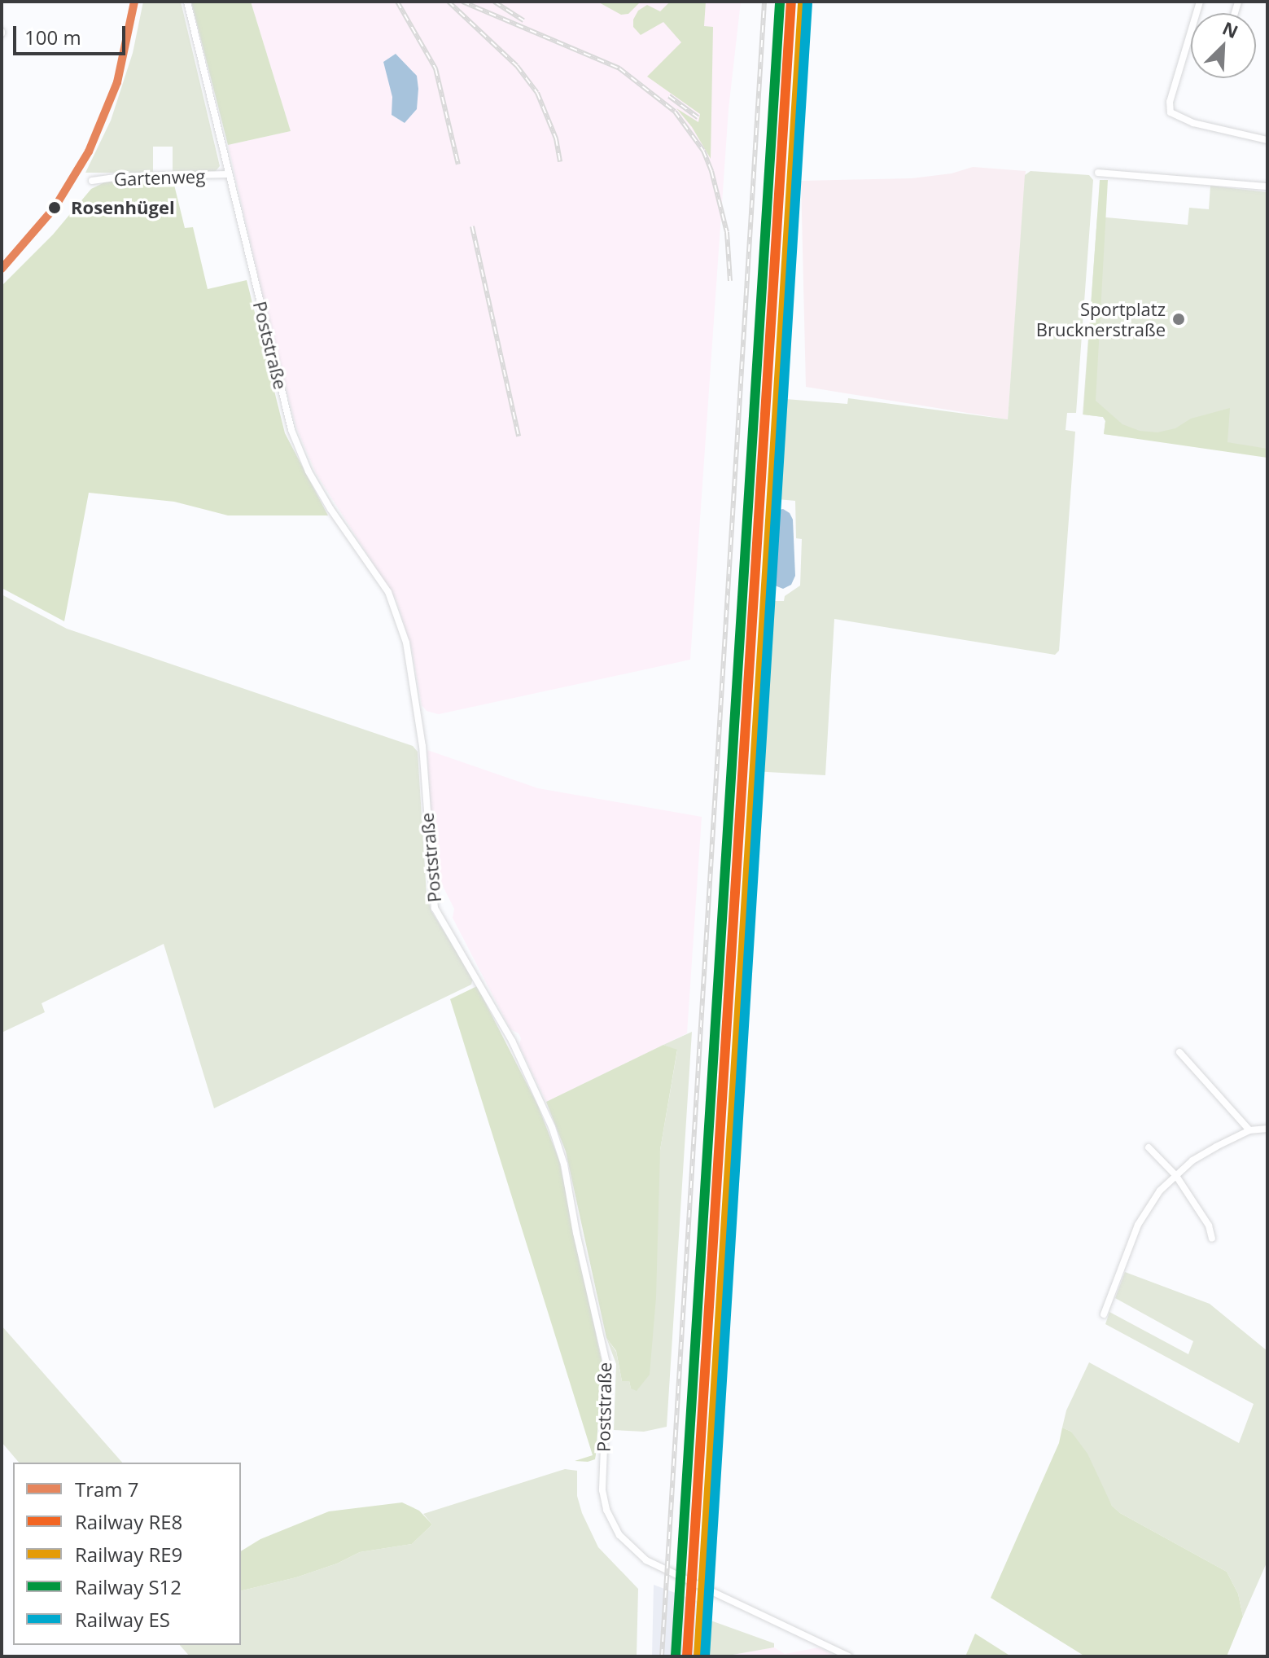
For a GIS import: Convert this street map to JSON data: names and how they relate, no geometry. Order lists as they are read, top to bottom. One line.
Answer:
{"streets":{"street":["Gartenweg","Poststraße"]},"crossings":[["Gartenweg","Poststraße"]],"places":["Rosenhügel","Sportplatz Brucknerstraße"],"lines":["tram line 7","rail line RE8","rail line S12","rail line RE9","rail line ES"],"legend":["Tram 7","Railway RE8","Railway RE9","Railway S12","Railway ES"],"scale_bar":"100 m","north":"top right"}
